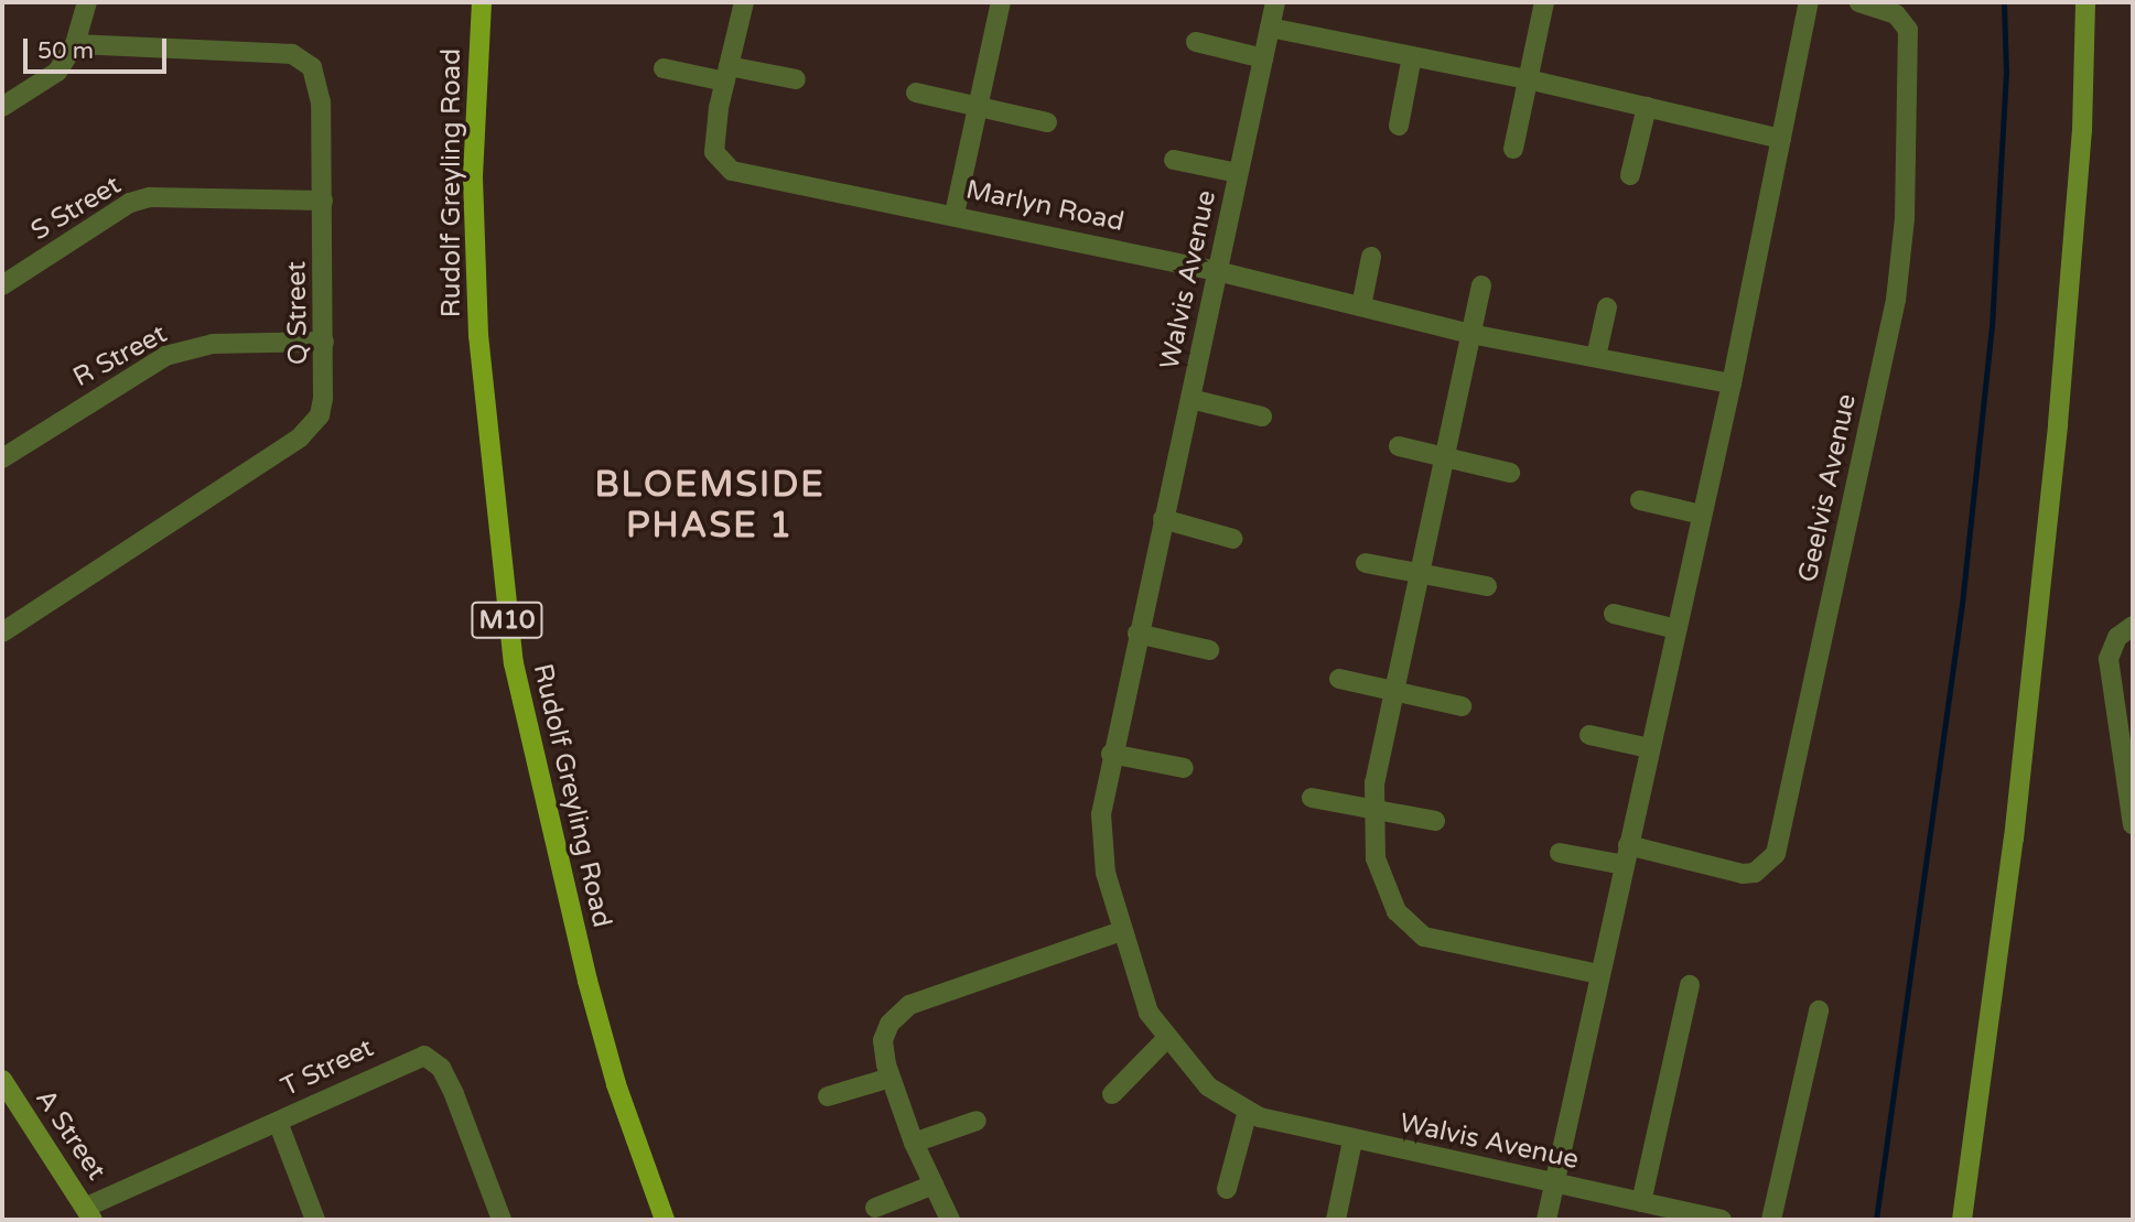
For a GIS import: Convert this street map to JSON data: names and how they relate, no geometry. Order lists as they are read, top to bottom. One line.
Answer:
{"streets":{"main road":["Rudolf Greyling Road","M10"],"street":["Marlyn Road","S Street","Walvis Avenue","Q Street","R Street","Geelvis Avenue","T Street","A Street"]},"crossings":[["Marlyn Road","Walvis Avenue"],["S Street","Q Street"],["Q Street","R Street"],["T Street","A Street"]],"districts":["BLOEMSIDE PHASE 1"],"scale_bar":"50 m"}
